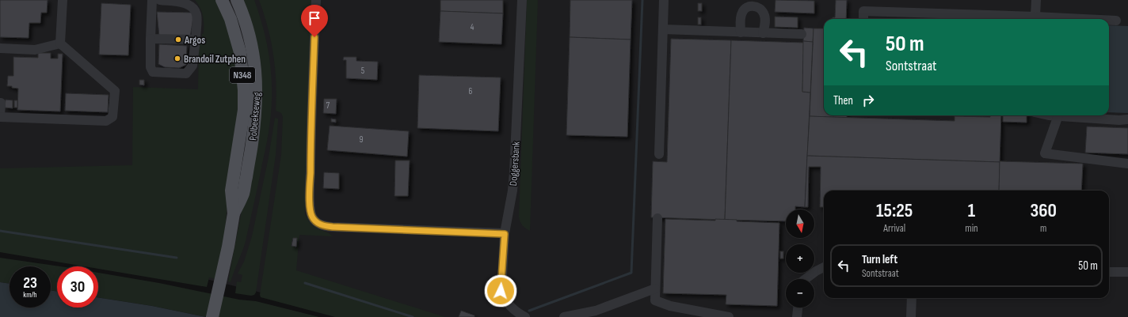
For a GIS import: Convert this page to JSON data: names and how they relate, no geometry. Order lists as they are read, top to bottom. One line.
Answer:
{"streets":{"main road":["N348","Polbeekseweg"],"street":["Doggersbank"]},"places":["Argos","Brandoil Zutphen"],"house_numbers":["4","5","6","7","9"],"north":"bottom","page":{"turn":["50 m","Sontstraat"],"then":"Then","eta":["15:25","Arrival","1","min","360","m"],"map_buttons":["+","−"],"list":[{"name":"Turn left","note":"Sontstraat","value":"50 m"}],"speed":"23 km/h","limit":"30"}}
